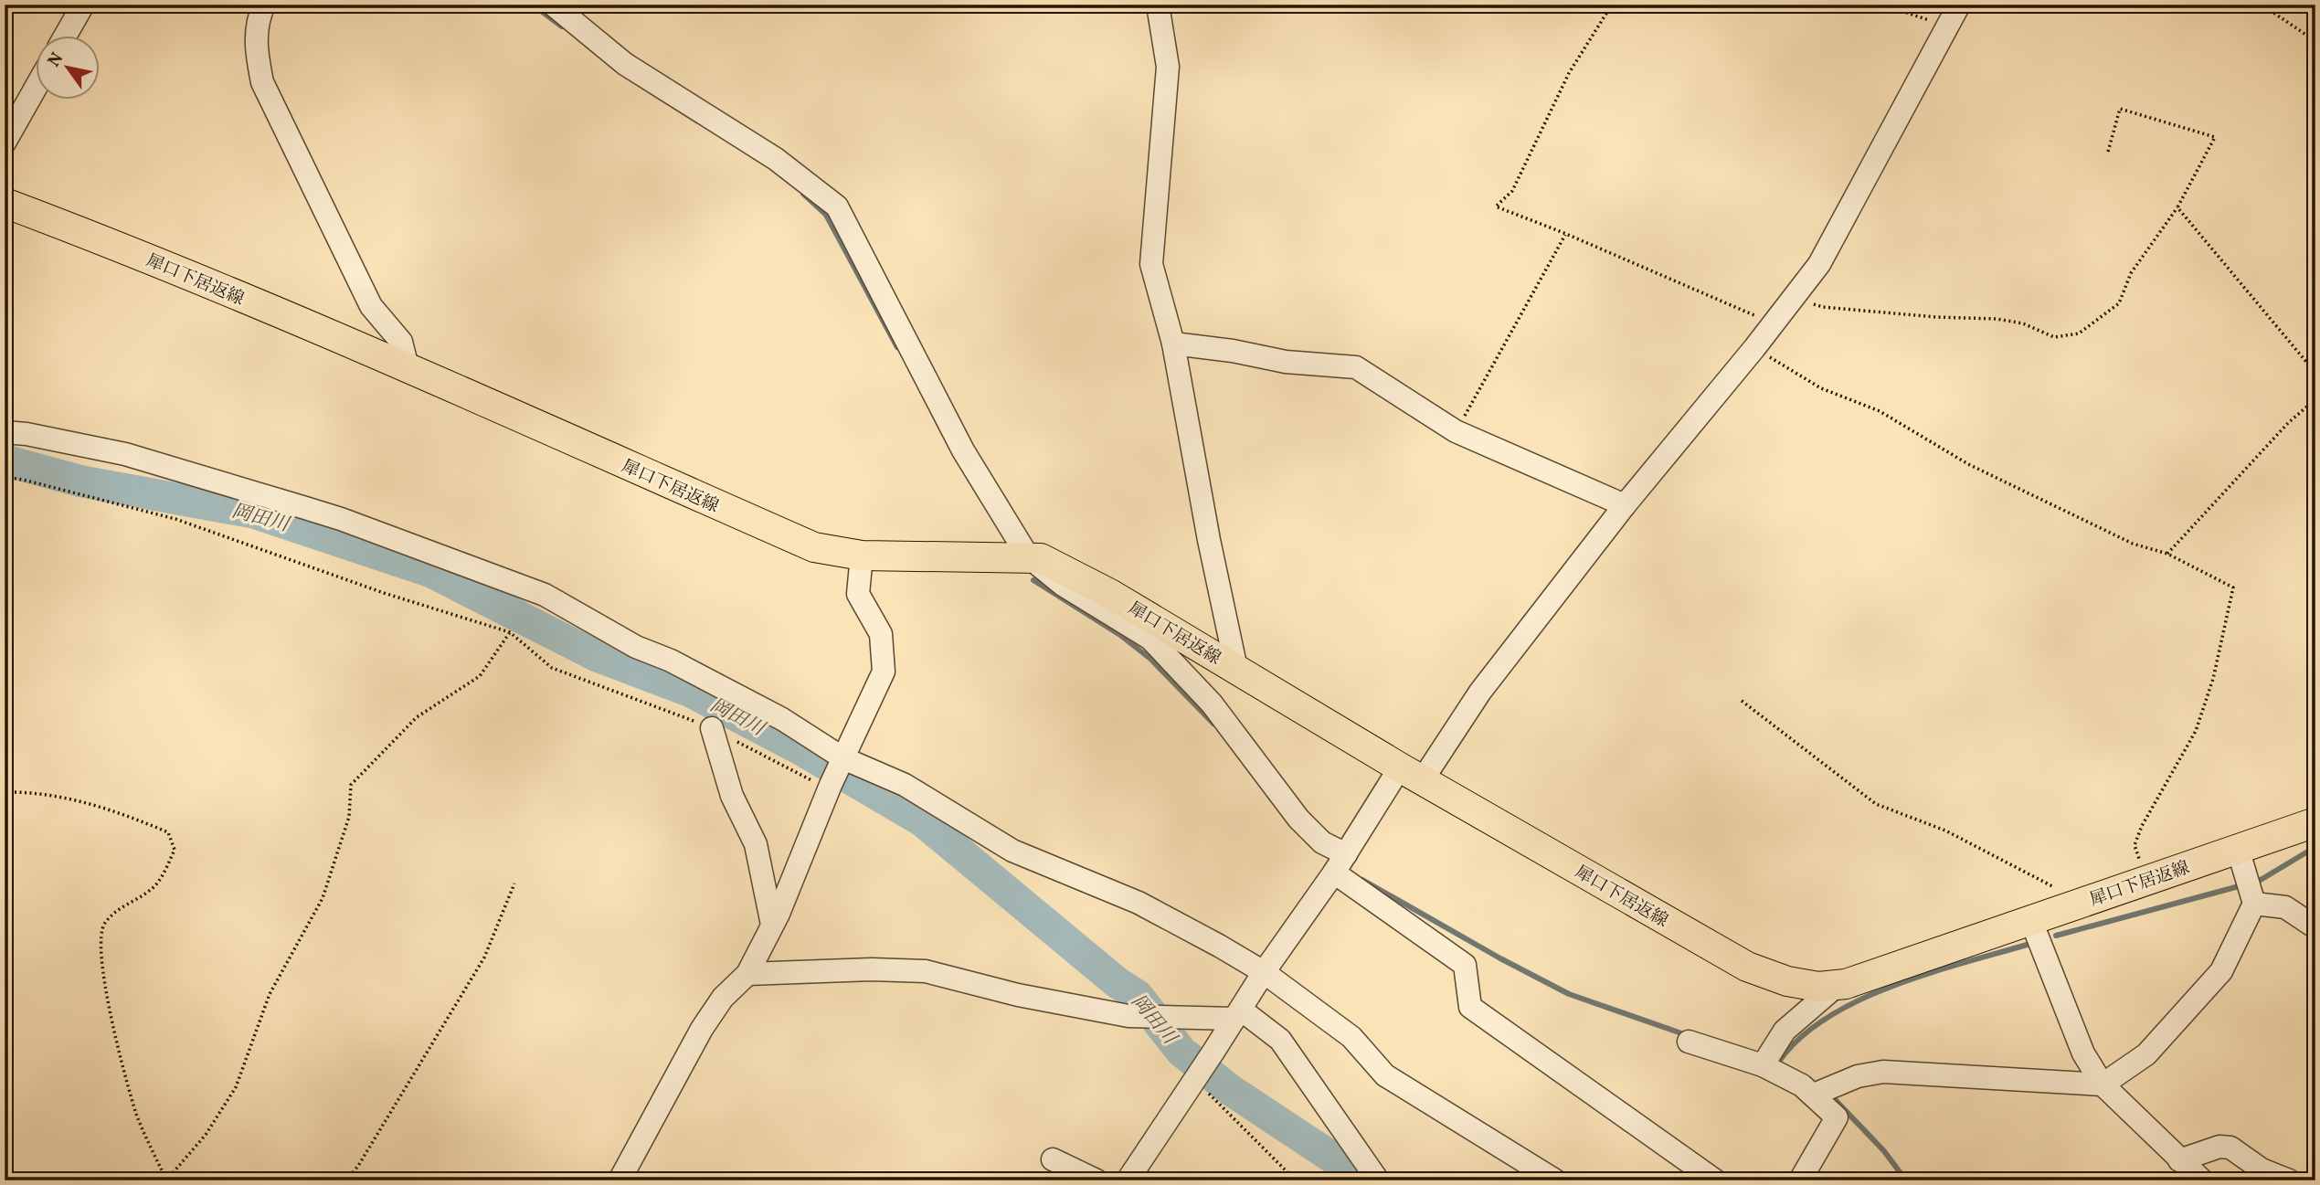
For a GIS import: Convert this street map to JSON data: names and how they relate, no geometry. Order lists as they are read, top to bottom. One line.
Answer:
{"streets":{"main road":["犀口下居返線"]},"water":["岡田川"],"north":"top left"}
